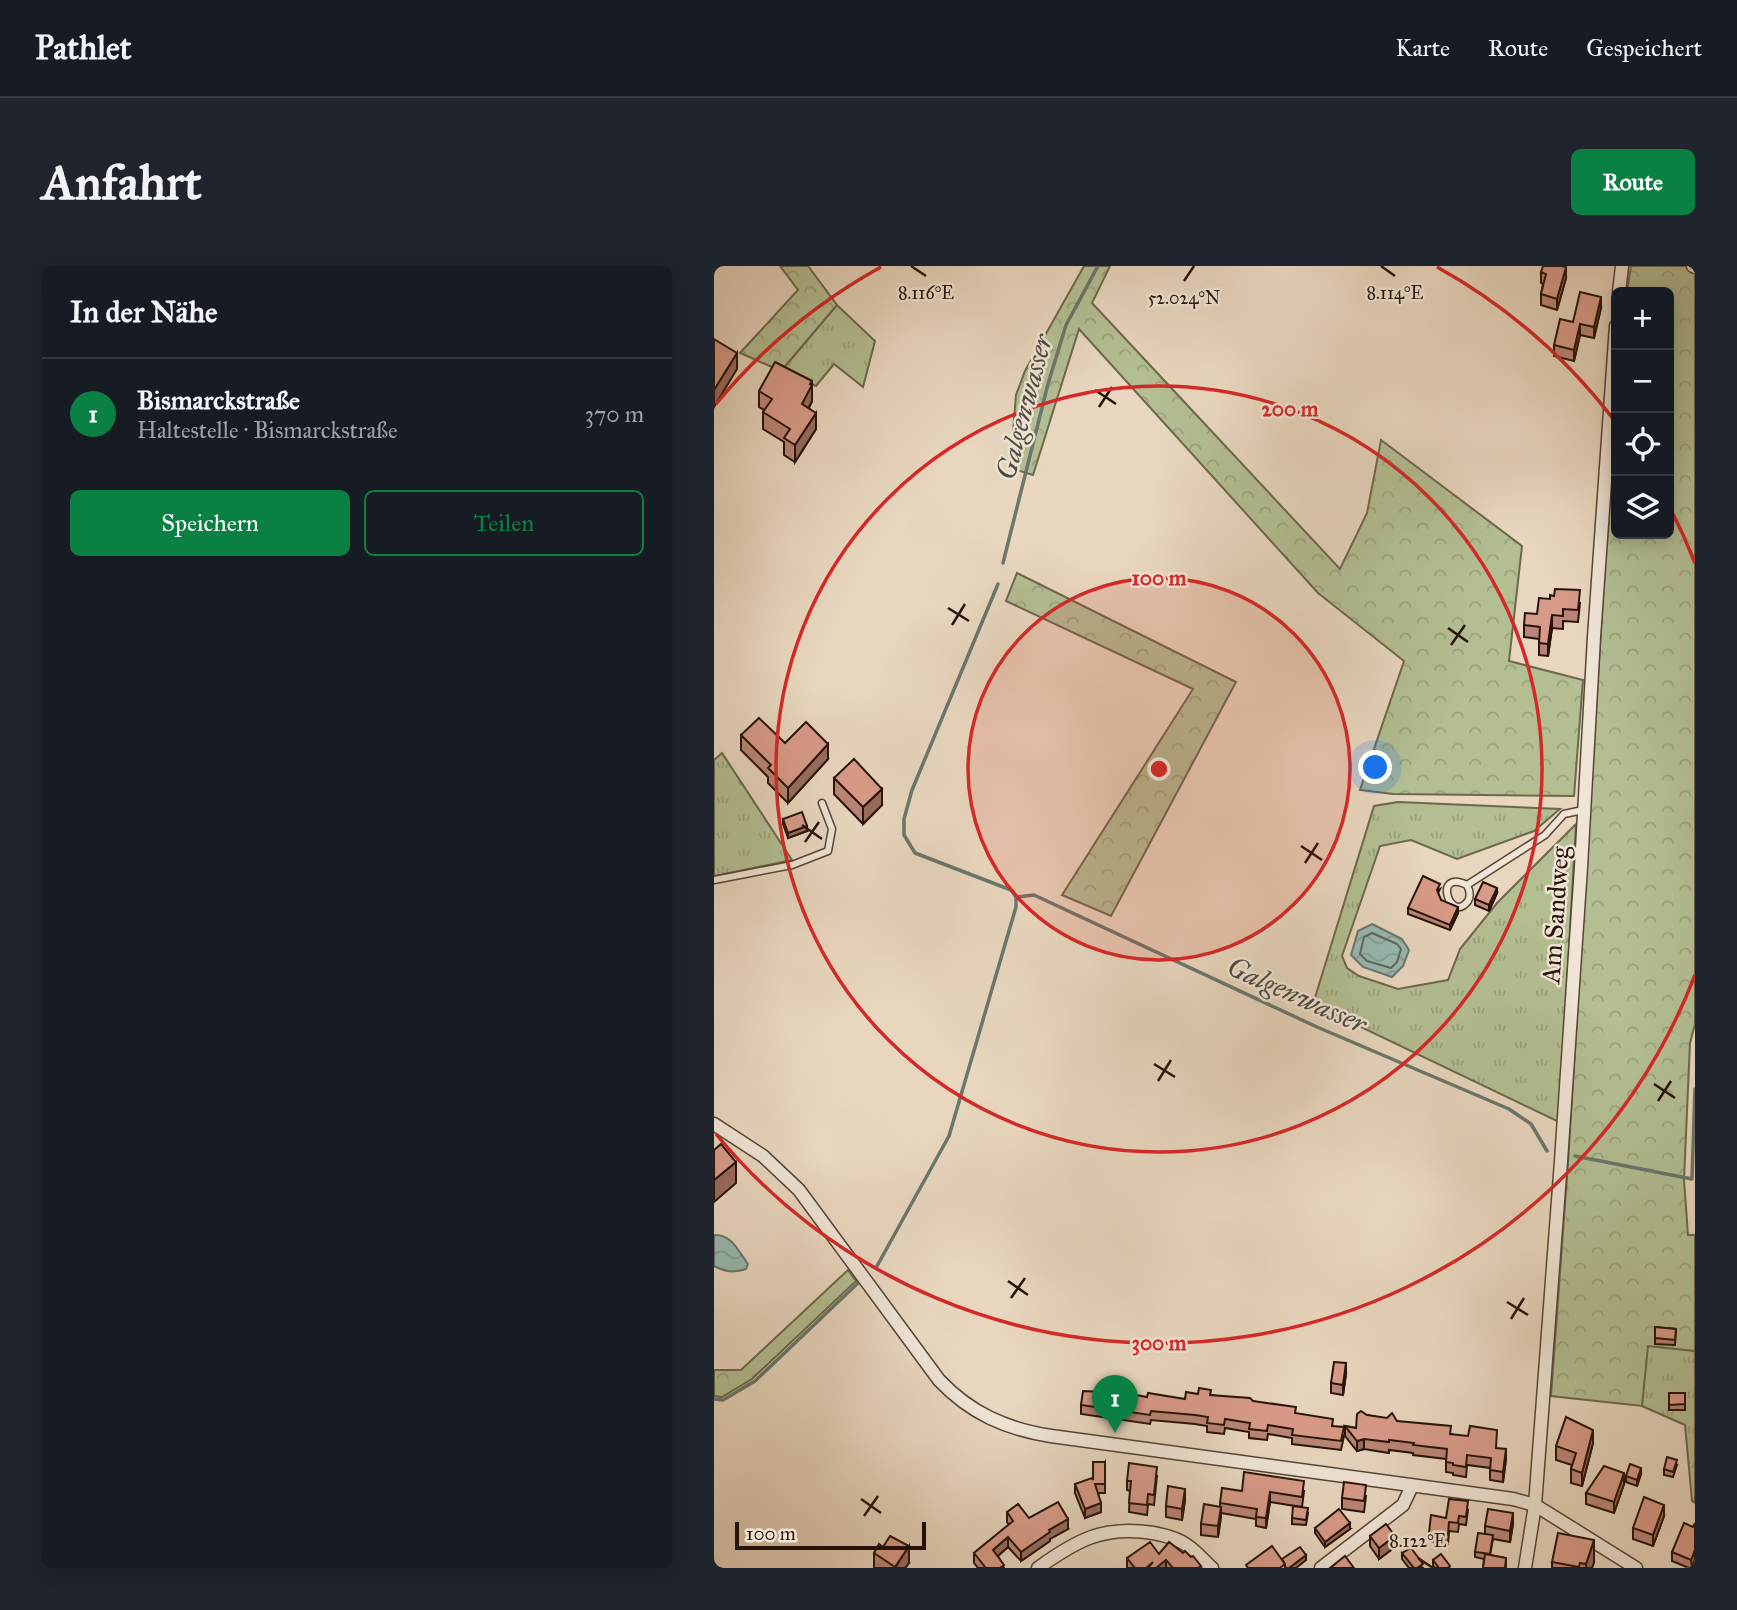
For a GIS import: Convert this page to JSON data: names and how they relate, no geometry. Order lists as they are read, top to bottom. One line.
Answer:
{"streets":{"street":["Am Sandweg"]},"water":["Galgenwasser"],"scale_bar":"100 m","page":{"header":"Pathlet","nav":["Karte","Route","Gespeichert"],"buttons":["Route",["Speichern","Teilen"]],"title":"Anfahrt","heading":"In der Nähe","map_buttons":["+","−"],"list":[{"mark":"1","name":"Bismarckstraße","note":"Haltestelle · Bismarckstraße","value":"370 m"}],"pins":"1","scale":"100 m"},"coordinates":["8.116°E","8.114°E","52.024°N","8.122°E"],"rings":["200 m","100 m","300 m"]}
